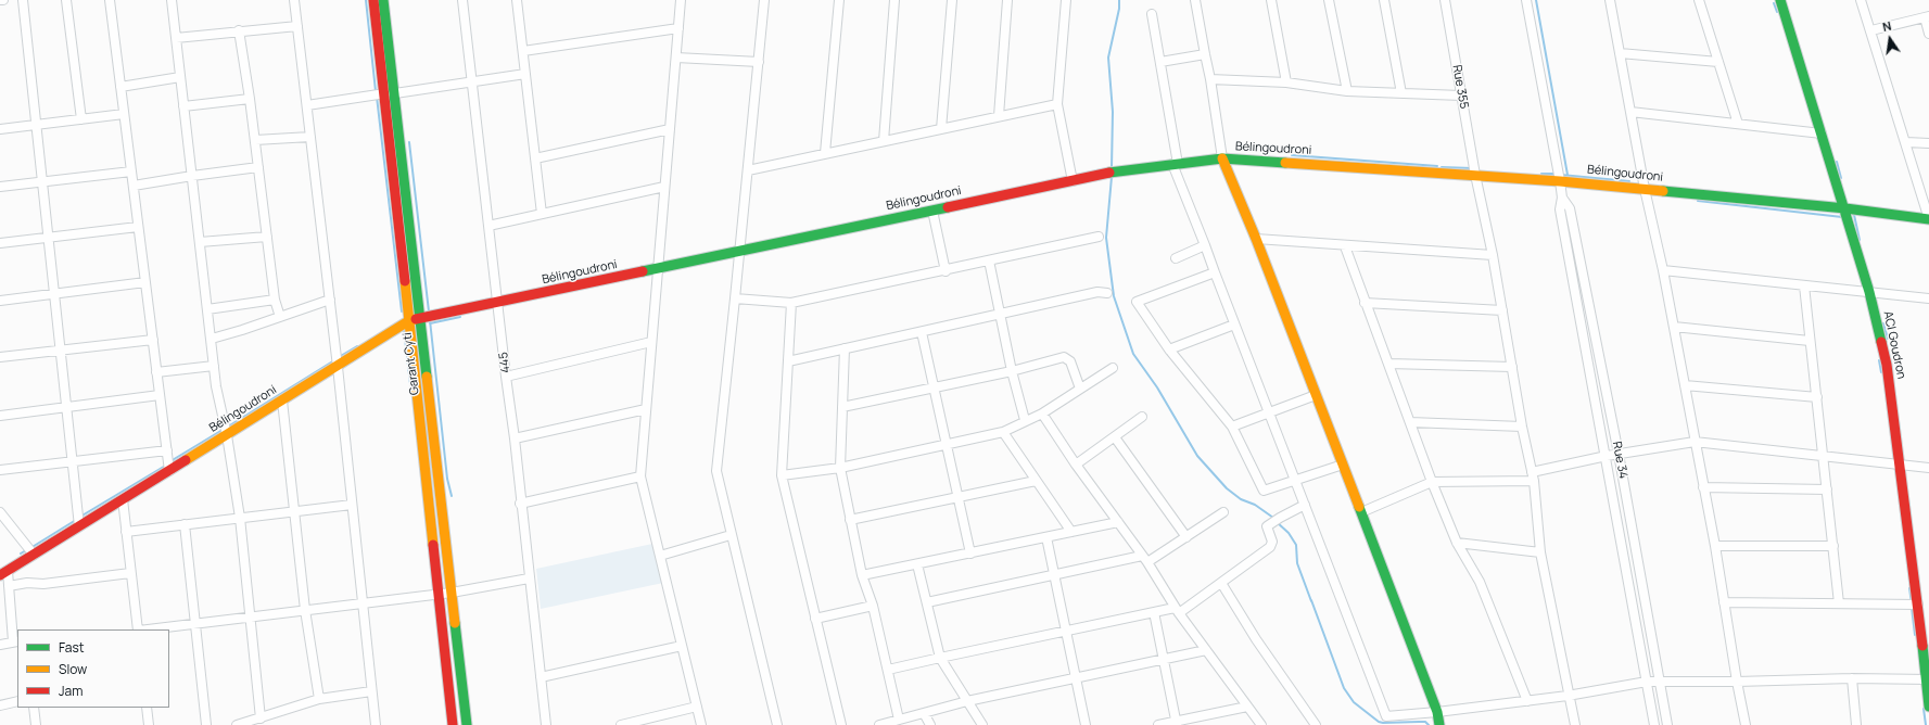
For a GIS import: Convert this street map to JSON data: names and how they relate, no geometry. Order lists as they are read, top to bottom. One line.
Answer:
{"streets":{"street":["Rue 355","Bélingoudroni","ACI Goudron","445","Garant Cyti","Rue 34"]},"crossings":[["Rue 355","Bélingoudroni"],["Bélingoudroni","ACI Goudron"],["Bélingoudroni","445"],["Bélingoudroni","Garant Cyti"],["Bélingoudroni","Rue 34"]],"legend":["Fast","Slow","Jam"],"north":"top"}
